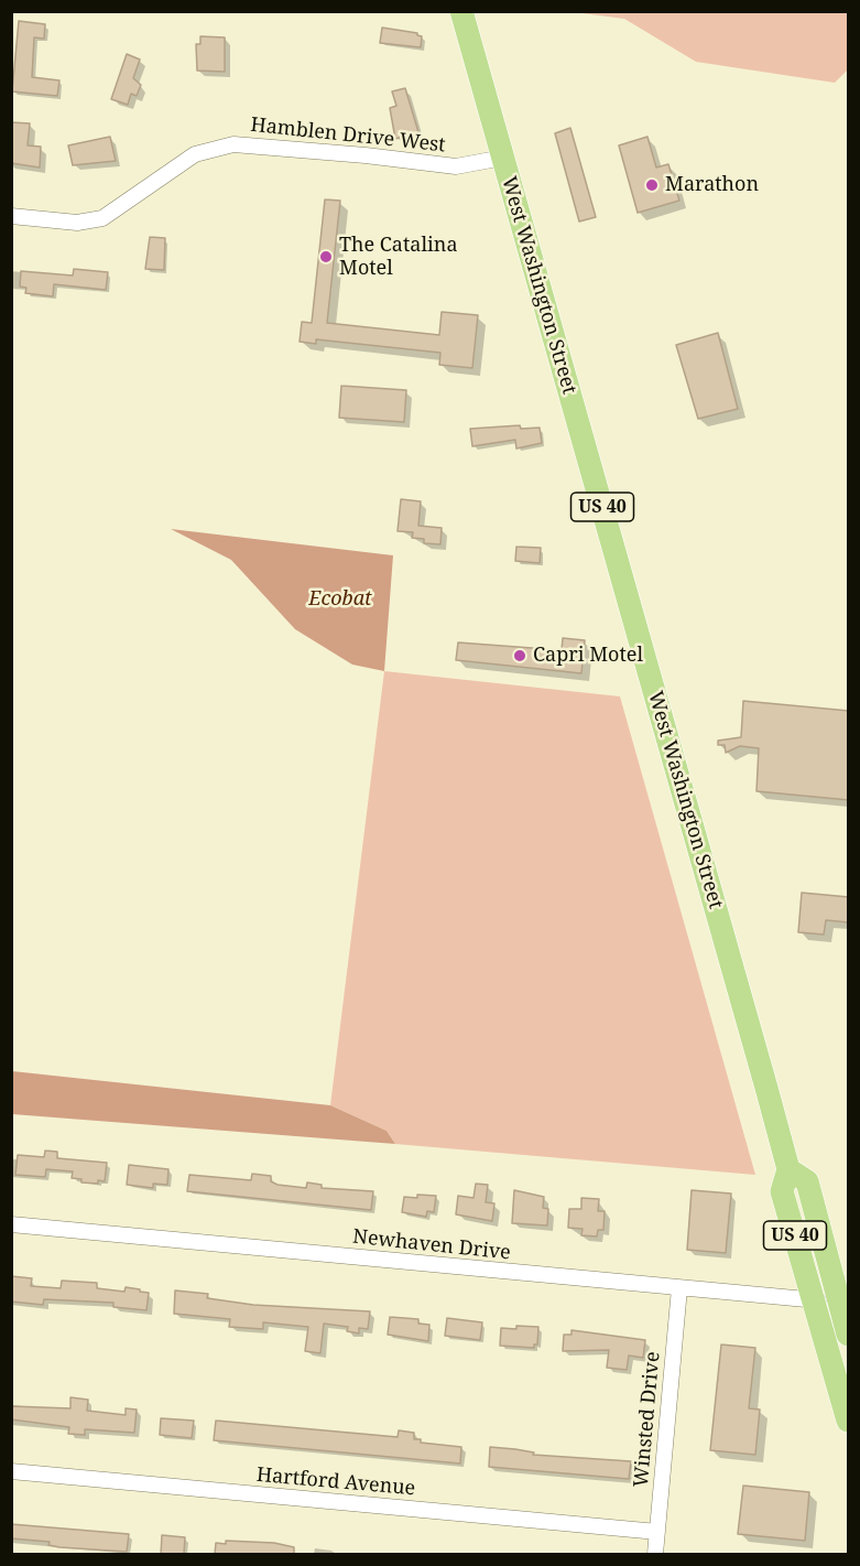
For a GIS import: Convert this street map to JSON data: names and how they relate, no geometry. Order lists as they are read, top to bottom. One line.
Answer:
{"streets":{"main road":["West Washington Street","US 40"],"street":["Hamblen Drive West","Newhaven Drive","Winsted Drive","Hartford Avenue"]},"crossings":[["Hamblen Drive West","West Washington Street"],["West Washington Street","Newhaven Drive"],["Newhaven Drive","Winsted Drive"],["Winsted Drive","Hartford Avenue"]],"parks":["Ecobat"],"places":["Marathon","The Catalina Motel","Capri Motel"]}
